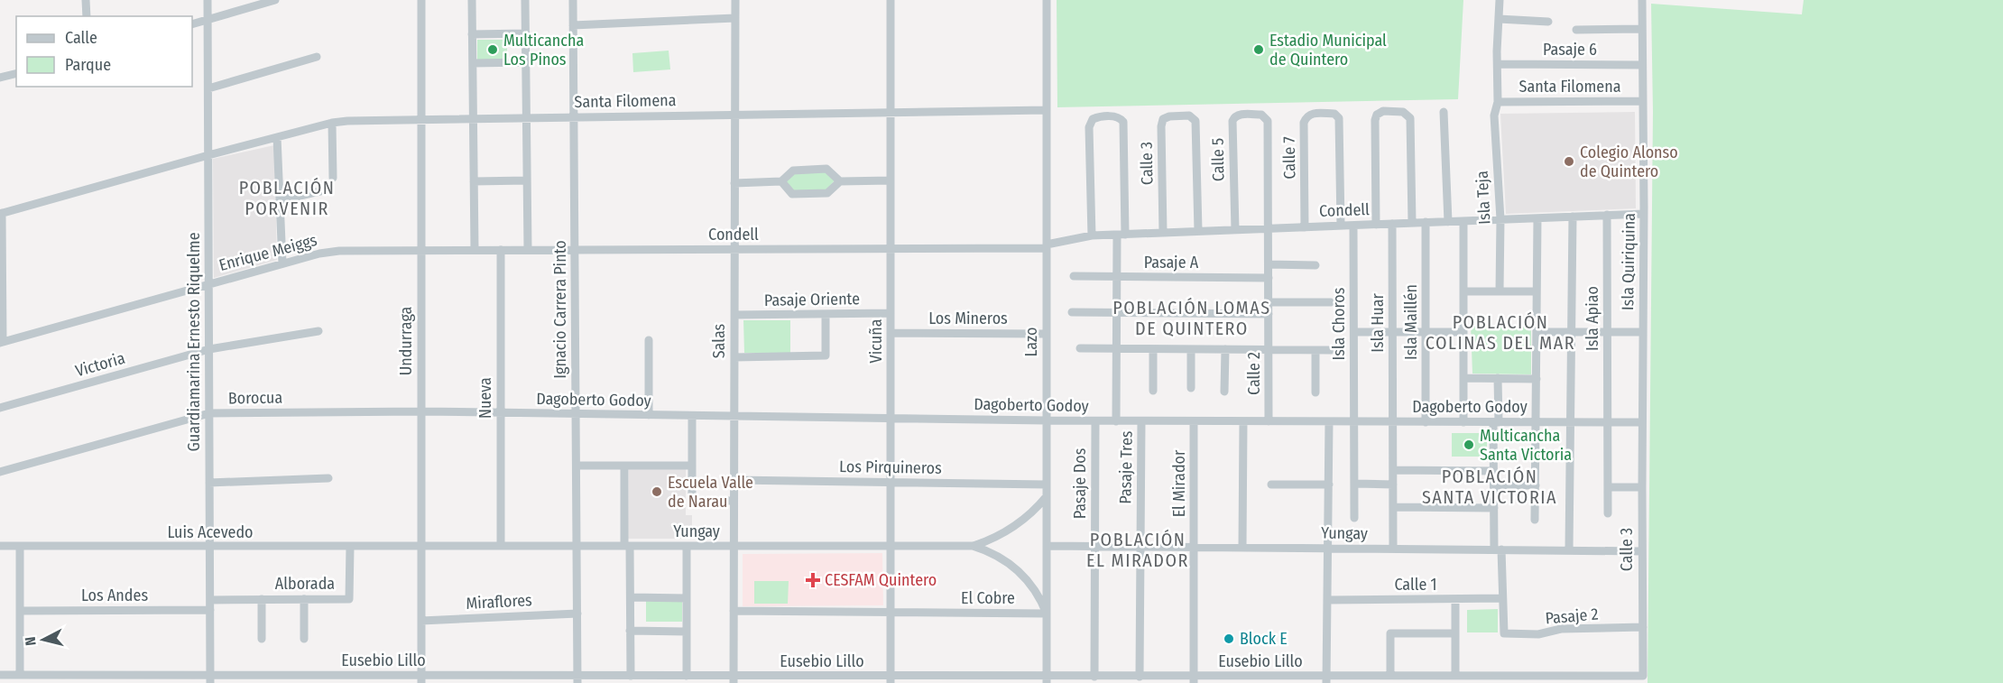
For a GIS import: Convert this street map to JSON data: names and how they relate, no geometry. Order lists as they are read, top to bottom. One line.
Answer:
{"streets":{"street":["Pasaje 6","Santa Filomena","Calle 7","Calle 5","Calle 3","Isla Teja","Condell","Enrique Meiggs","Isla Quiriquina","Pasaje A","Pasaje Oriente","Ignacio Carrera Pinto","Los Mineros","Isla Apiao","Isla Maillén","Isla Huar","Isla Choros","Undurraga","Salas","Vicuña","Guardiamarina Ernesto Riquelme","Lazo","Victoria","Calle 2","Borocua","Nueva","Dagoberto Godoy","Los Pirquineros","Pasaje Tres","Pasaje Dos","El Mirador","Yungay","Luis Acevedo","Alborada","Calle 1","Los Andes","El Cobre","Miraflores","Pasaje 2","Eusebio Lillo"]},"crossings":[["Santa Filomena","Isla Teja"],["Santa Filomena","Isla Quiriquina"],["Santa Filomena","Ignacio Carrera Pinto"],["Santa Filomena","Undurraga"],["Santa Filomena","Salas"],["Santa Filomena","Vicuña"],["Santa Filomena","Guardiamarina Ernesto Riquelme"],["Santa Filomena","Lazo"],["Calle 7","Condell"],["Calle 5","Condell"],["Calle 5","Calle 2"],["Calle 3","Condell"],["Calle 3","Isla Quiriquina"],["Calle 3","Dagoberto Godoy"],["Calle 3","Yungay"],["Calle 3","Pasaje 2"],["Calle 3","Eusebio Lillo"],["Isla Teja","Condell"],["Condell","Enrique Meiggs"],["Condell","Isla Quiriquina"],["Condell","Ignacio Carrera Pinto"],["Condell","Isla Apiao"],["Condell","Isla Maillén"],["Condell","Isla Huar"],["Condell","Isla Choros"],["Condell","Undurraga"],["Condell","Salas"],["Condell","Vicuña"],["Condell","Lazo"],["Condell","Calle 2"],["Condell","Nueva"],["Enrique Meiggs","Undurraga"],["Enrique Meiggs","Guardiamarina Ernesto Riquelme"],["Isla Quiriquina","Dagoberto Godoy"],["Pasaje A","Calle 2"],["Pasaje Oriente","Salas"],["Pasaje Oriente","Vicuña"],["Ignacio Carrera Pinto","Dagoberto Godoy"],["Ignacio Carrera Pinto","Yungay"],["Ignacio Carrera Pinto","Miraflores"],["Ignacio Carrera Pinto","Eusebio Lillo"],["Los Mineros","Vicuña"],["Los Mineros","Lazo"],["Isla Apiao","Dagoberto Godoy"],["Isla Maillén","Dagoberto Godoy"],["Isla Huar","Dagoberto Godoy"],["Isla Choros","Dagoberto Godoy"],["Undurraga","Borocua"],["Undurraga","Dagoberto Godoy"],["Undurraga","Yungay"],["Undurraga","Luis Acevedo"],["Undurraga","Miraflores"],["Undurraga","Eusebio Lillo"],["Salas","Dagoberto Godoy"],["Salas","Los Pirquineros"],["Salas","Yungay"],["Salas","El Cobre"],["Salas","Eusebio Lillo"],["Vicuña","Dagoberto Godoy"],["Vicuña","Los Pirquineros"],["Vicuña","Yungay"],["Vicuña","El Cobre"],["Vicuña","Eusebio Lillo"],["Guardiamarina Ernesto Riquelme","Victoria"],["Guardiamarina Ernesto Riquelme","Borocua"],["Guardiamarina Ernesto Riquelme","Luis Acevedo"],["Guardiamarina Ernesto Riquelme","Alborada"],["Guardiamarina Ernesto Riquelme","Los Andes"],["Guardiamarina Ernesto Riquelme","Eusebio Lillo"],["Lazo","Dagoberto Godoy"],["Lazo","Los Pirquineros"],["Lazo","Yungay"],["Lazo","El Cobre"],["Lazo","Eusebio Lillo"],["Calle 2","Dagoberto Godoy"],["Borocua","Dagoberto Godoy"],["Nueva","Dagoberto Godoy"],["Nueva","Yungay"],["Dagoberto Godoy","Pasaje Tres"],["Dagoberto Godoy","Pasaje Dos"],["Dagoberto Godoy","El Mirador"],["Pasaje Tres","Yungay"],["Pasaje Tres","Eusebio Lillo"],["Pasaje Dos","Yungay"],["Pasaje Dos","Eusebio Lillo"],["El Mirador","Yungay"],["El Mirador","Eusebio Lillo"],["Yungay","Luis Acevedo"],["Yungay","El Cobre"],["Luis Acevedo","Alborada"],["Calle 1","Pasaje 2"]],"districts":["POBLACIÓN PORVENIR","POBLACIÓN LOMAS DE QUINTERO","POBLACIÓN COLINAS DEL MAR","POBLACIÓN SANTA VICTORIA","POBLACIÓN EL MIRADOR"],"places":{"other":["Multicancha Los Pinos","Estadio Municipal de Quintero","Colegio Alonso de Quintero","Multicancha Santa Victoria","Escuela Valle de Narau","Block E"],"health":["CESFAM Quintero"]},"legend":["Calle","Parque"],"north":"left"}
